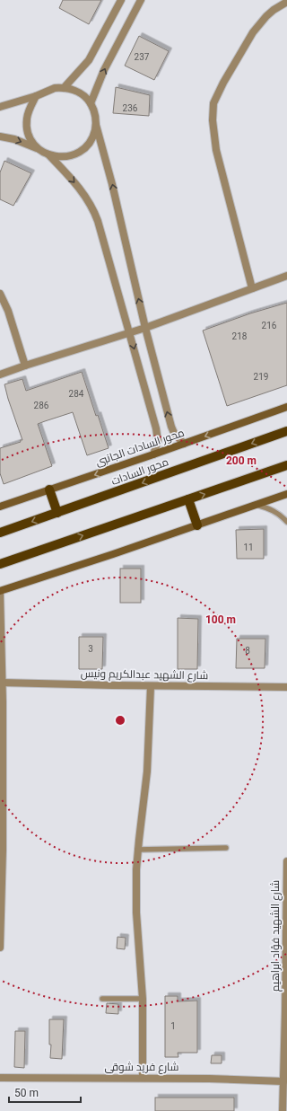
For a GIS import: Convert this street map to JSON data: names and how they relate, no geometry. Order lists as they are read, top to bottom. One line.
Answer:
{"streets":{"main road":["محور السادات"],"street":["محور السادات الجانبى","شارع الشهيد عبدالكريم ونيس","شارع الشهيد فؤاد ابراهيم","شارع فريد شوقى"]},"crossings":[["شارع الشهيد فؤاد ابراهيم","شارع فريد شوقى"]],"one_way":["محور السادات الجانبى"],"house_numbers":["237","236","216","218","219","284","286","11","3","8","1"],"scale_bar":"50 m","rings":["200 m","100 m"]}
